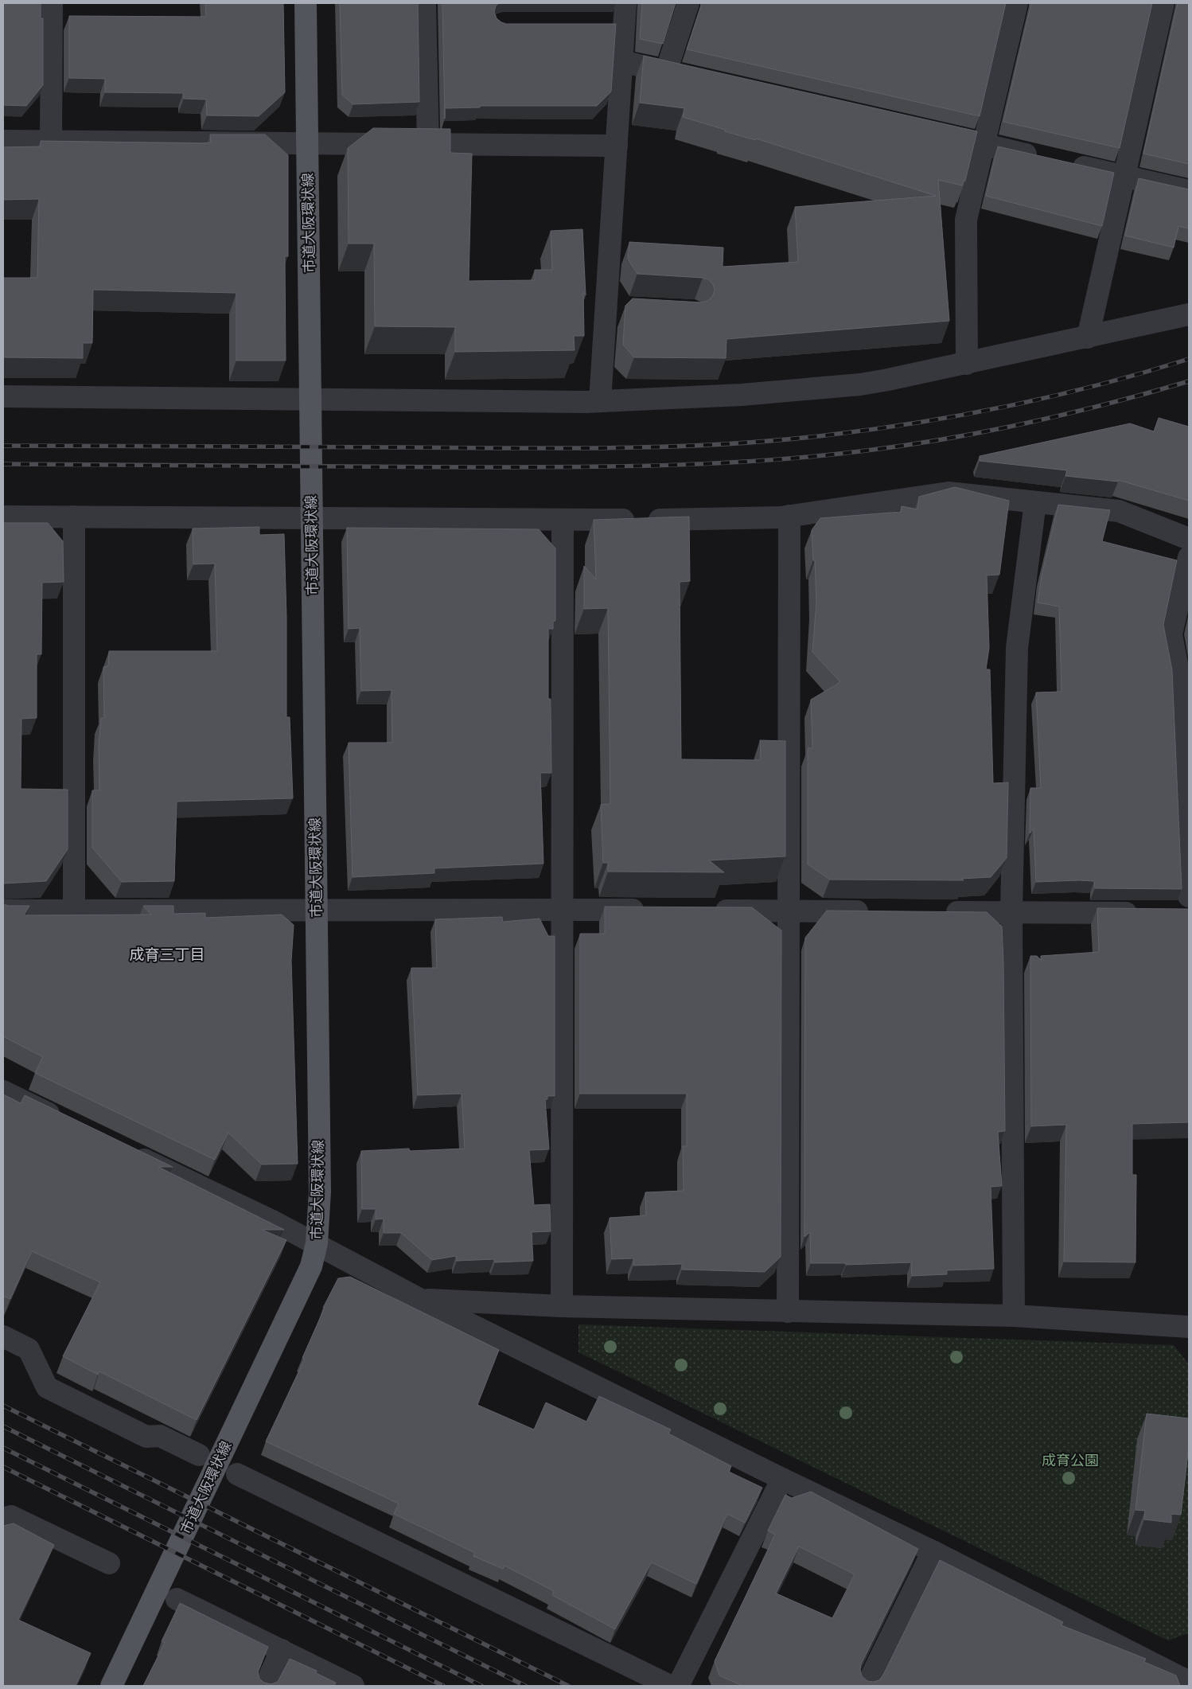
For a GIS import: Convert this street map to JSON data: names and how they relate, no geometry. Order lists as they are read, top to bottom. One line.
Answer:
{"streets":{"main road":["市道大阪環状線"]},"districts":["成育三丁目"],"parks":["成育公園"]}
